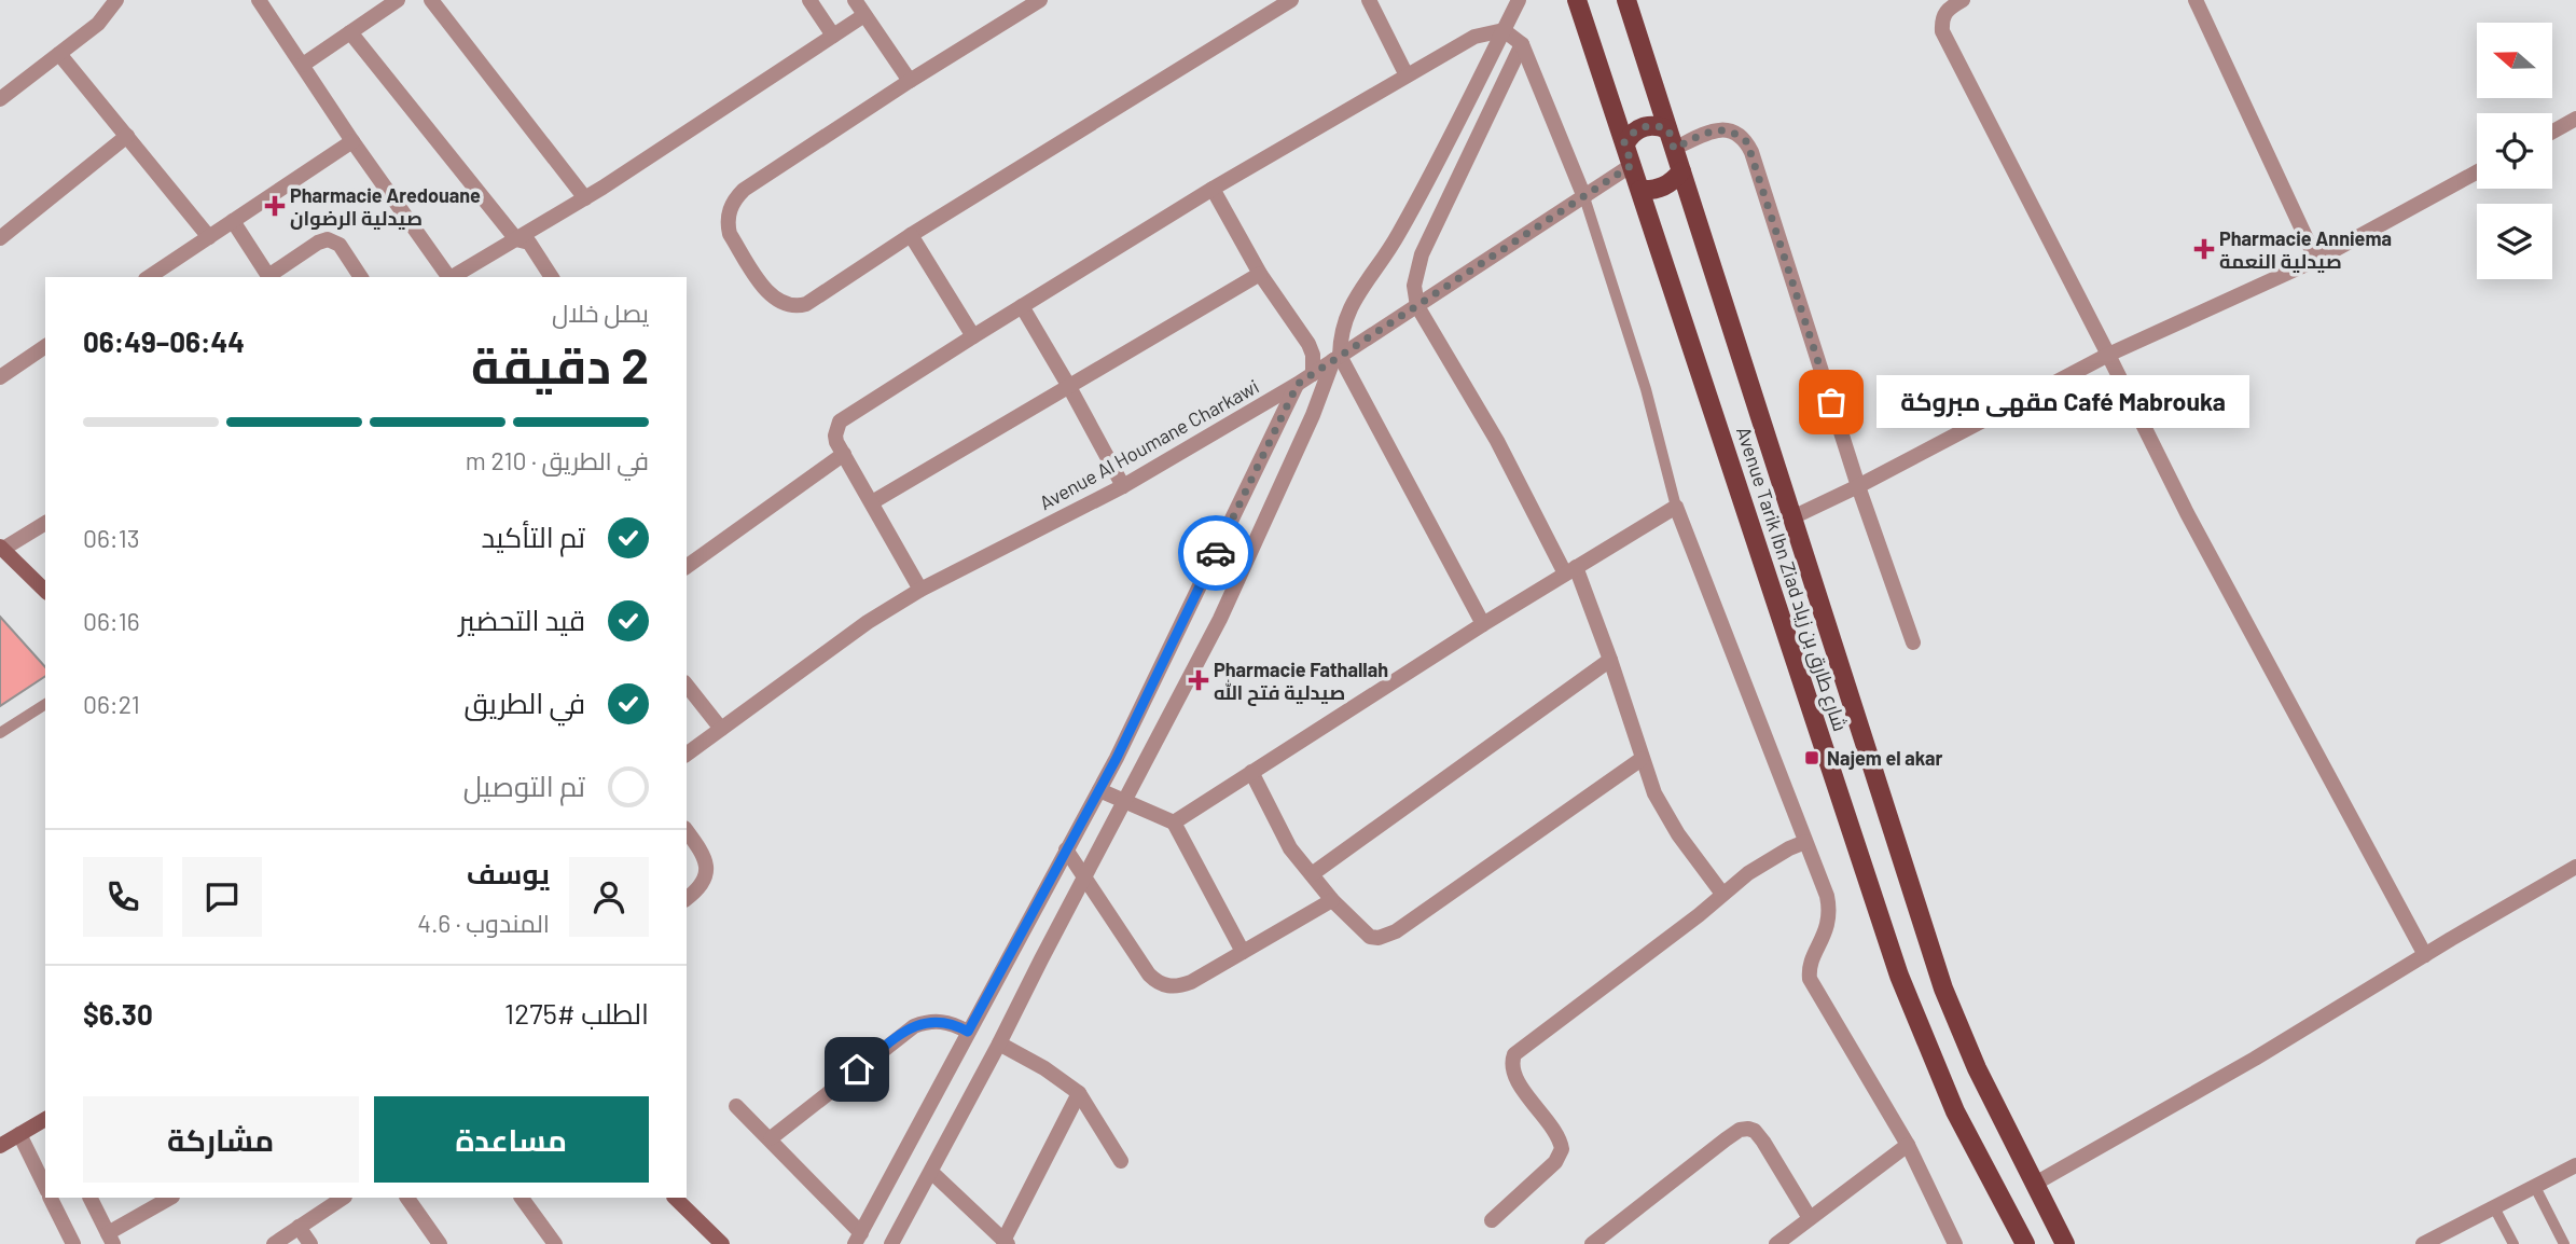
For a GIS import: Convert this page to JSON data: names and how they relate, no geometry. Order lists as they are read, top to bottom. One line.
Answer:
{"streets":{"main road":["Avenue Tarik Ibn Ziad شارع طارق بن زياد"],"street":["Avenue Al Houmane Charkawi"]},"crossings":[["Avenue Al Houmane Charkawi","Avenue Tarik Ibn Ziad شارع طارق بن زياد"]],"places":{"health":["Pharmacie Aredouane صيدلية الرضوان","Pharmacie Anniema صيدلية النعمة","Pharmacie Fathallah صيدلية فتح الله"],"other":["Café Mabrouka مقهى مبروكة"],"transit":["Najem el akar"]},"north":"left","page":{"heading":["2 دقيقة","يصل خلال","06:44–06:49"],"panel":["يوسف","المندوب · 4.6","الطلب #1275","$6.30"],"bubble":"Café Mabrouka مقهى مبروكة","bar":"في الطريق · 210 m","list":[["تم التأكيد","06:13"],["قيد التحضير","06:16"],["في الطريق","06:21"],"تم التوصيل"],"buttons":["مساعدة","مشاركة"]}}
